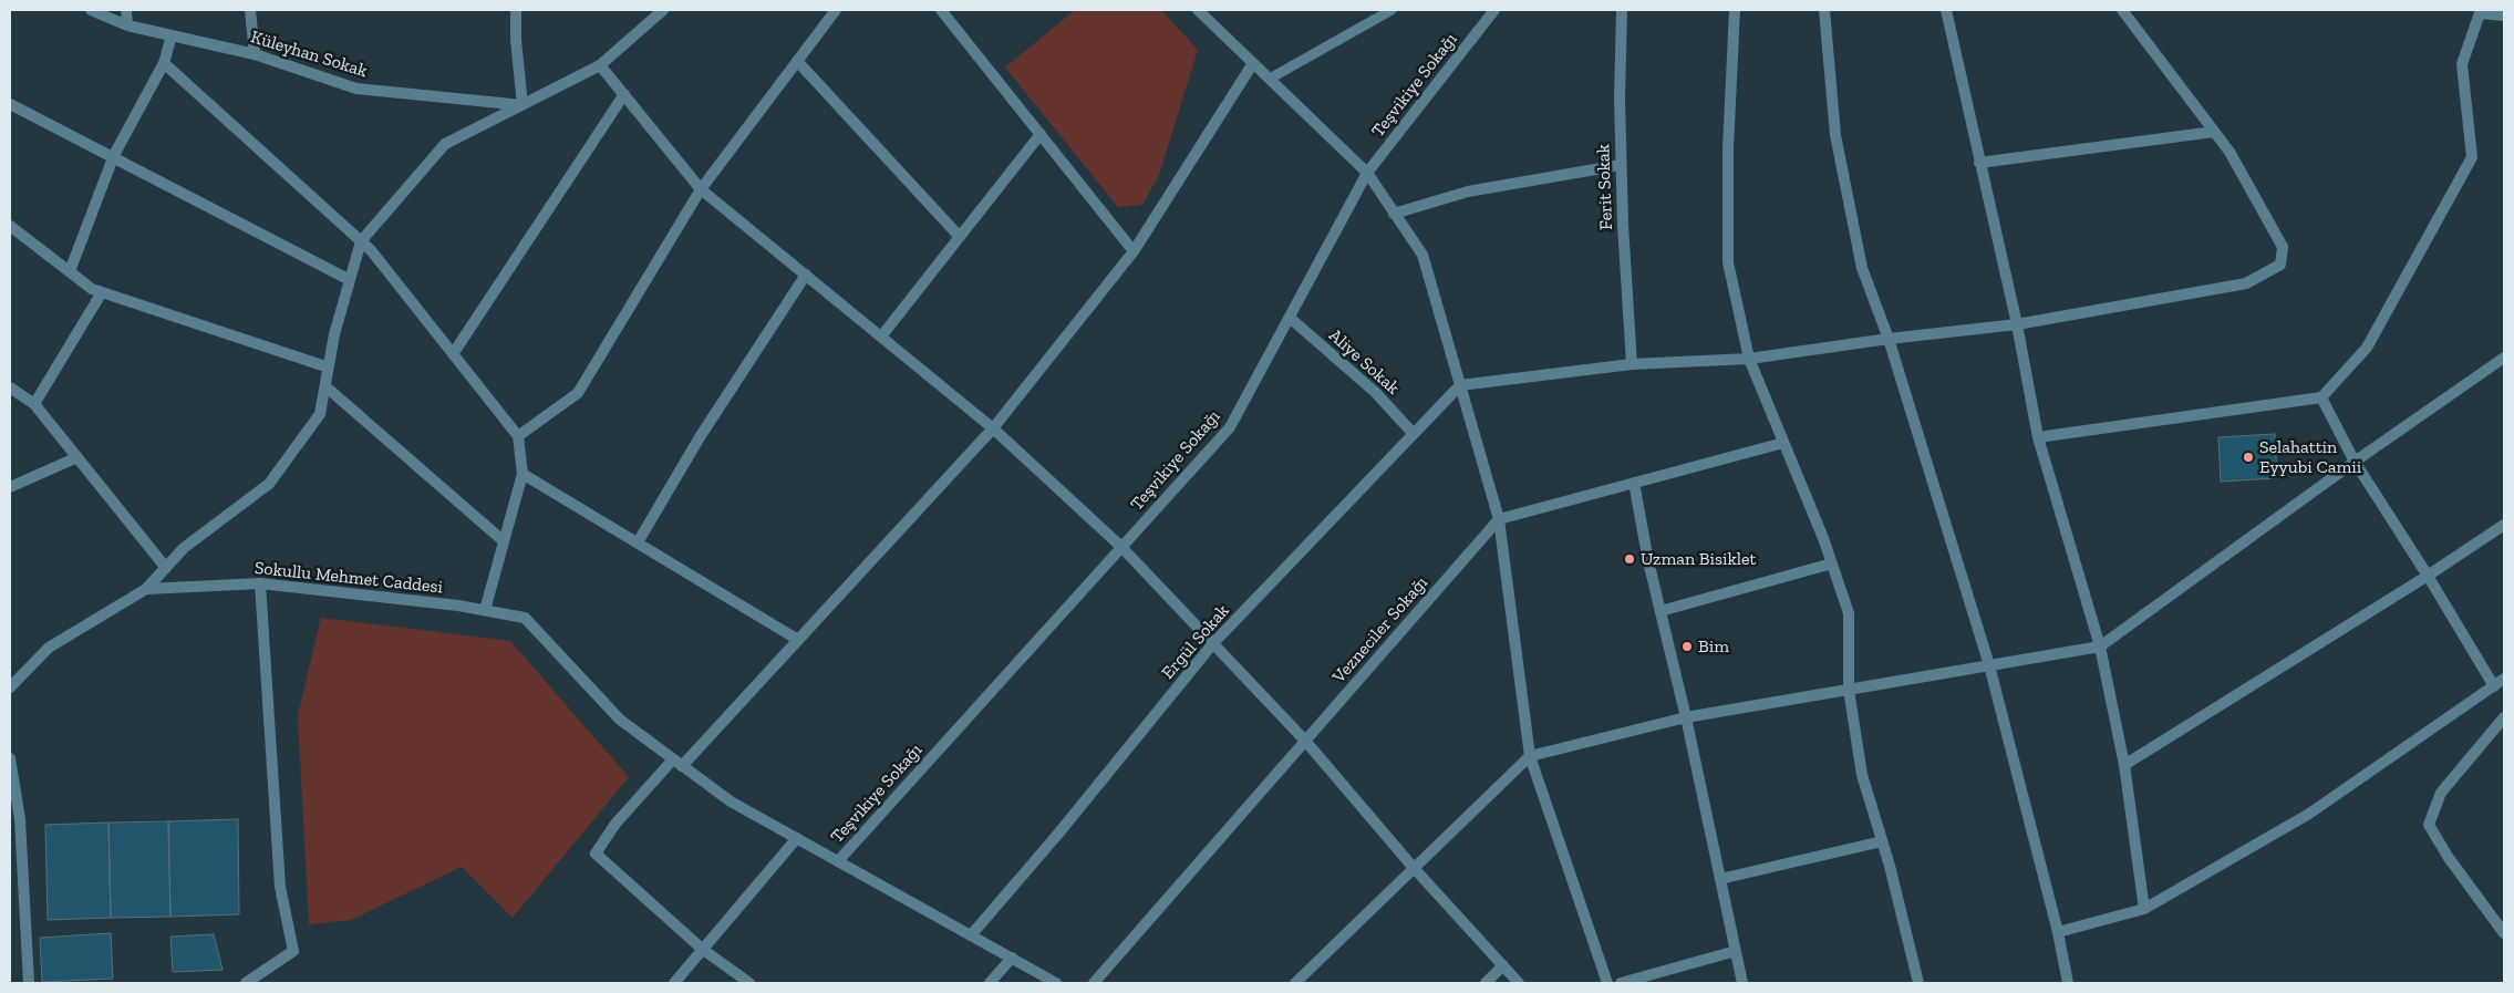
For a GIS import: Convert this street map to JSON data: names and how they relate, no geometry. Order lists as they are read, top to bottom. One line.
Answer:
{"streets":{"street":["Küleyhan Sokak","Teşvikiye Sokağı","Ferit Sokak","Aliye Sokak","Sokullu Mehmet Caddesi","Vezneciler Sokağı","Ergül Sokak"]},"crossings":[["Teşvikiye Sokağı","Aliye Sokak"],["Teşvikiye Sokağı","Sokullu Mehmet Caddesi"],["Aliye Sokak","Ergül Sokak"],["Sokullu Mehmet Caddesi","Ergül Sokak"]],"places":["Selahattin Eyyubi Camii","Uzman Bisiklet","Bim"]}
